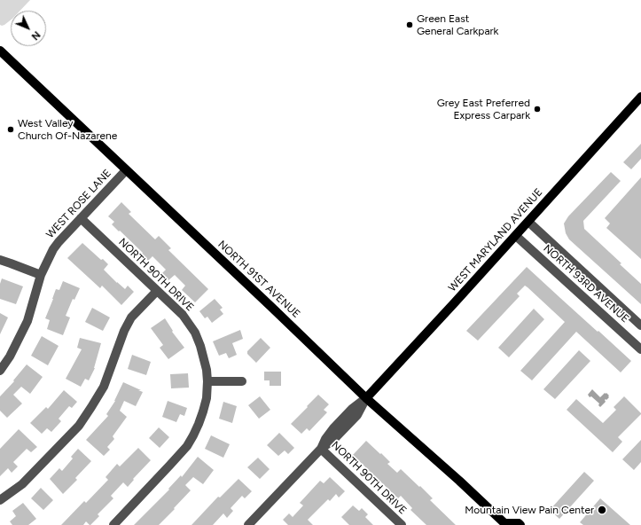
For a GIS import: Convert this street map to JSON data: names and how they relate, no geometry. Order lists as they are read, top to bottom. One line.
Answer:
{"streets":{"main road":["WEST MARYLAND AVENUE","NORTH 91ST AVENUE"],"street":["WEST ROSE LANE","NORTH 90TH DRIVE","NORTH 93RD AVENUE"]},"crossings":[["WEST ROSE LANE","NORTH 90TH DRIVE"],["WEST ROSE LANE","NORTH 91ST AVENUE"],["WEST MARYLAND AVENUE","NORTH 90TH DRIVE"],["WEST MARYLAND AVENUE","NORTH 91ST AVENUE"],["WEST MARYLAND AVENUE","NORTH 93RD AVENUE"]],"places":["Green East General Carkpark","Grey East Preferred Express Carpark","West Valley Church Of-Nazarene","Mountain View Pain Center"],"north":"bottom right"}
